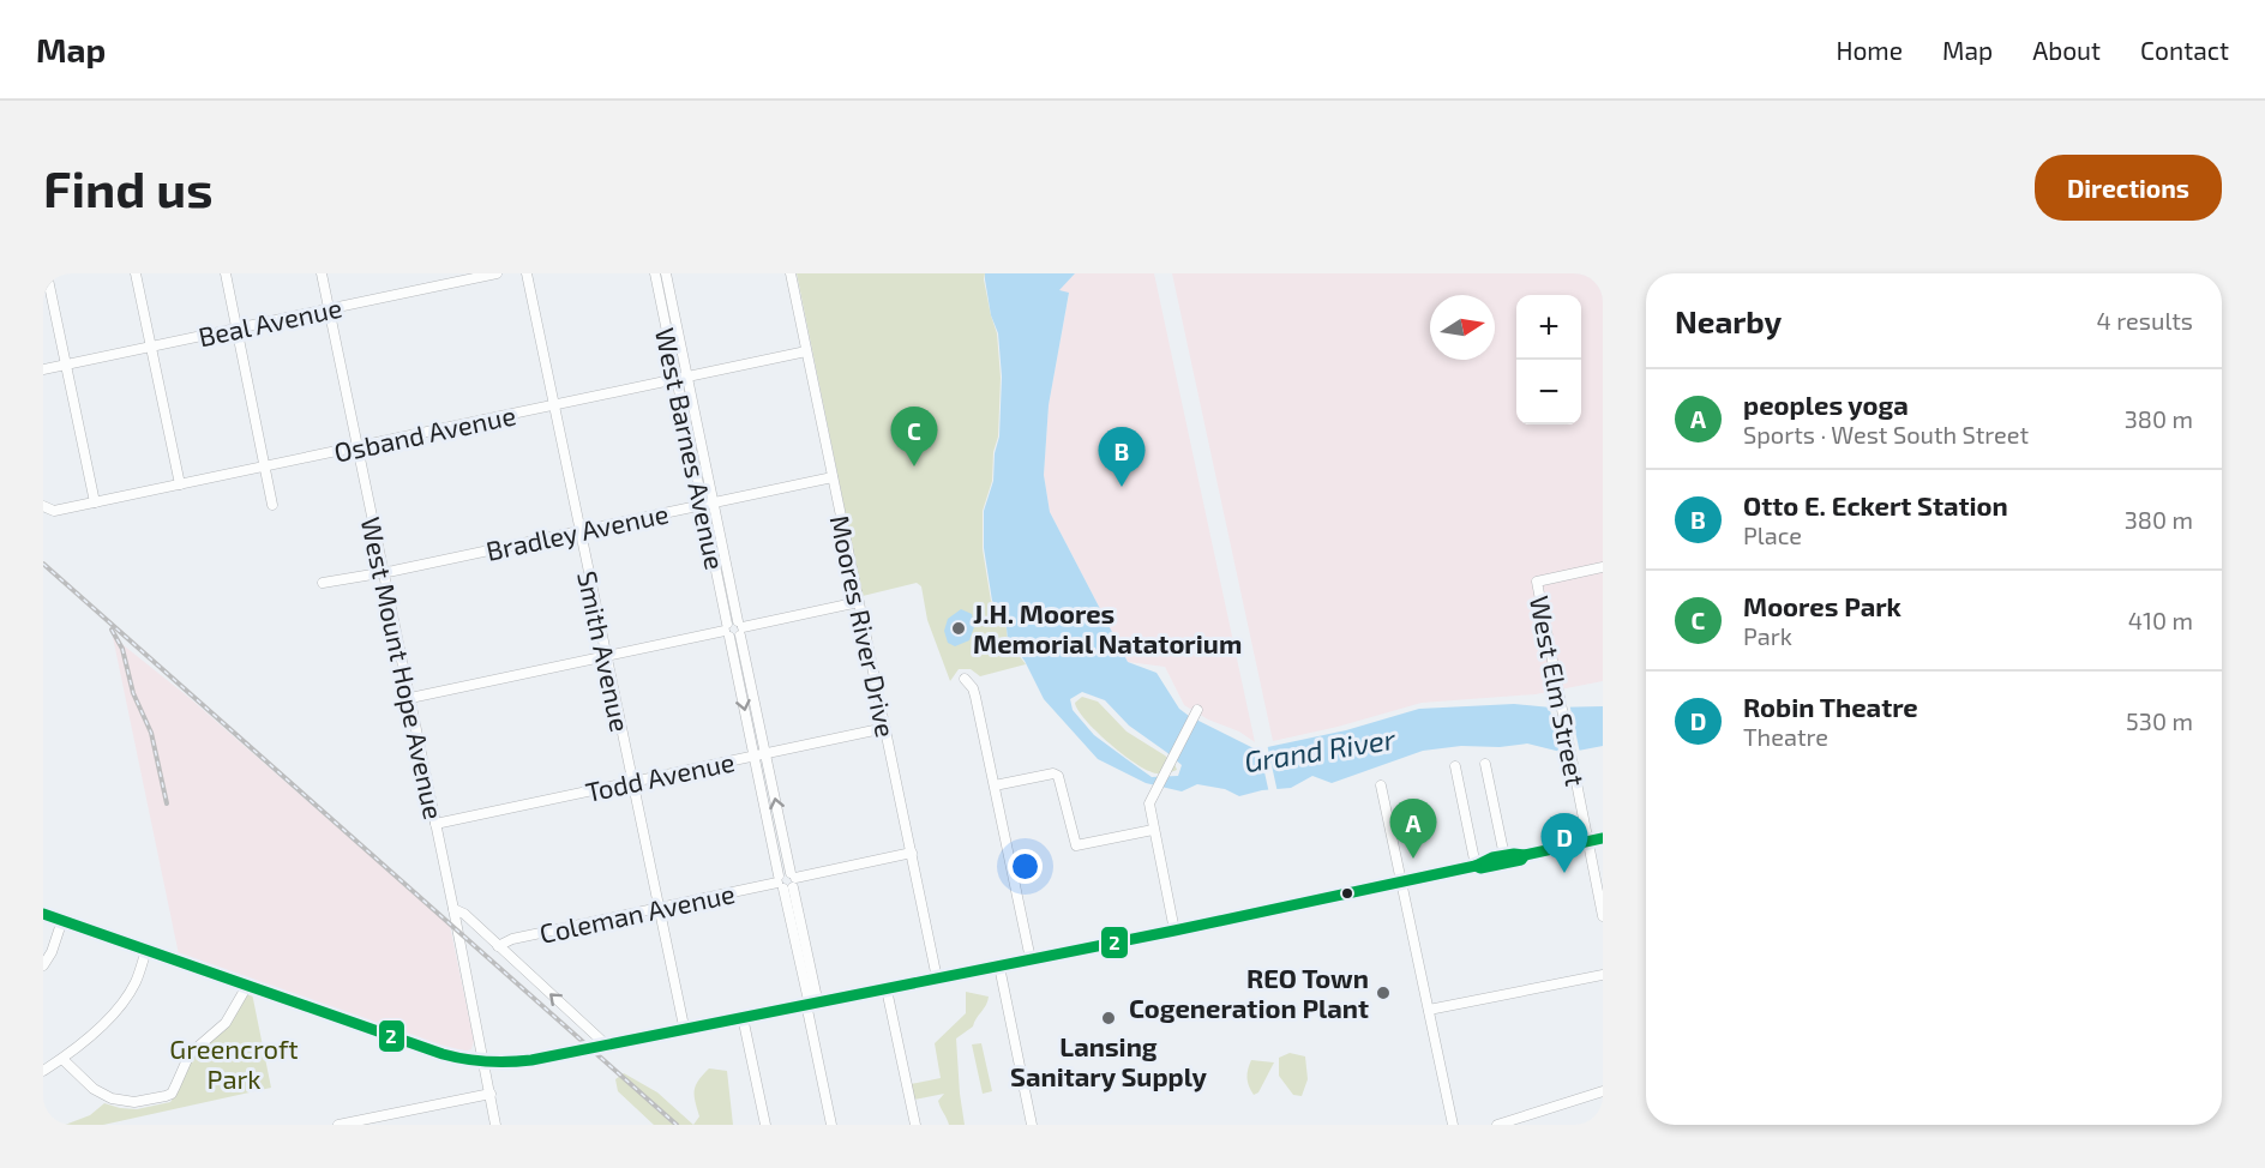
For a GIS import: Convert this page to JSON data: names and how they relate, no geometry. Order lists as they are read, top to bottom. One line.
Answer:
{"streets":{"street":["Beal Avenue","Osband Avenue","West Barnes Avenue","Bradley Avenue","Moores River Drive","Smith Avenue","West Mount Hope Avenue","West Elm Street","Todd Avenue","Coleman Avenue"]},"crossings":[["Beal Avenue","West Mount Hope Avenue"],["Osband Avenue","West Barnes Avenue"],["Osband Avenue","Moores River Drive"],["Osband Avenue","Smith Avenue"],["Osband Avenue","West Mount Hope Avenue"],["West Barnes Avenue","Bradley Avenue"],["West Barnes Avenue","Todd Avenue"],["West Barnes Avenue","Coleman Avenue"],["Bradley Avenue","Moores River Drive"],["Bradley Avenue","Smith Avenue"],["Bradley Avenue","West Mount Hope Avenue"],["Moores River Drive","Todd Avenue"],["Moores River Drive","Coleman Avenue"],["Smith Avenue","Todd Avenue"],["Smith Avenue","Coleman Avenue"],["West Mount Hope Avenue","Todd Avenue"]],"water":["Grand River"],"parks":["Greencroft Park"],"places":["J.H. Moores Memorial Natatorium","REO Town Cogeneration Plant","Lansing Sanitary Supply"],"lines":["transit line 2"],"north":"right","page":{"header":"Map","nav":["Home","Map","About","Contact"],"buttons":"Directions","title":"Find us","heading":["Nearby","4 results"],"map_buttons":["+","−"],"list":[{"mark":"A","name":"peoples yoga","note":"Sports · West South Street","value":"380 m"},{"mark":"B","name":"Otto E. Eckert Station","note":"Place","value":"380 m"},{"mark":"C","name":"Moores Park","note":"Park","value":"410 m"},{"mark":"D","name":"Robin Theatre","note":"Theatre","value":"530 m"}],"pins":["C","B","A","D"]}}
